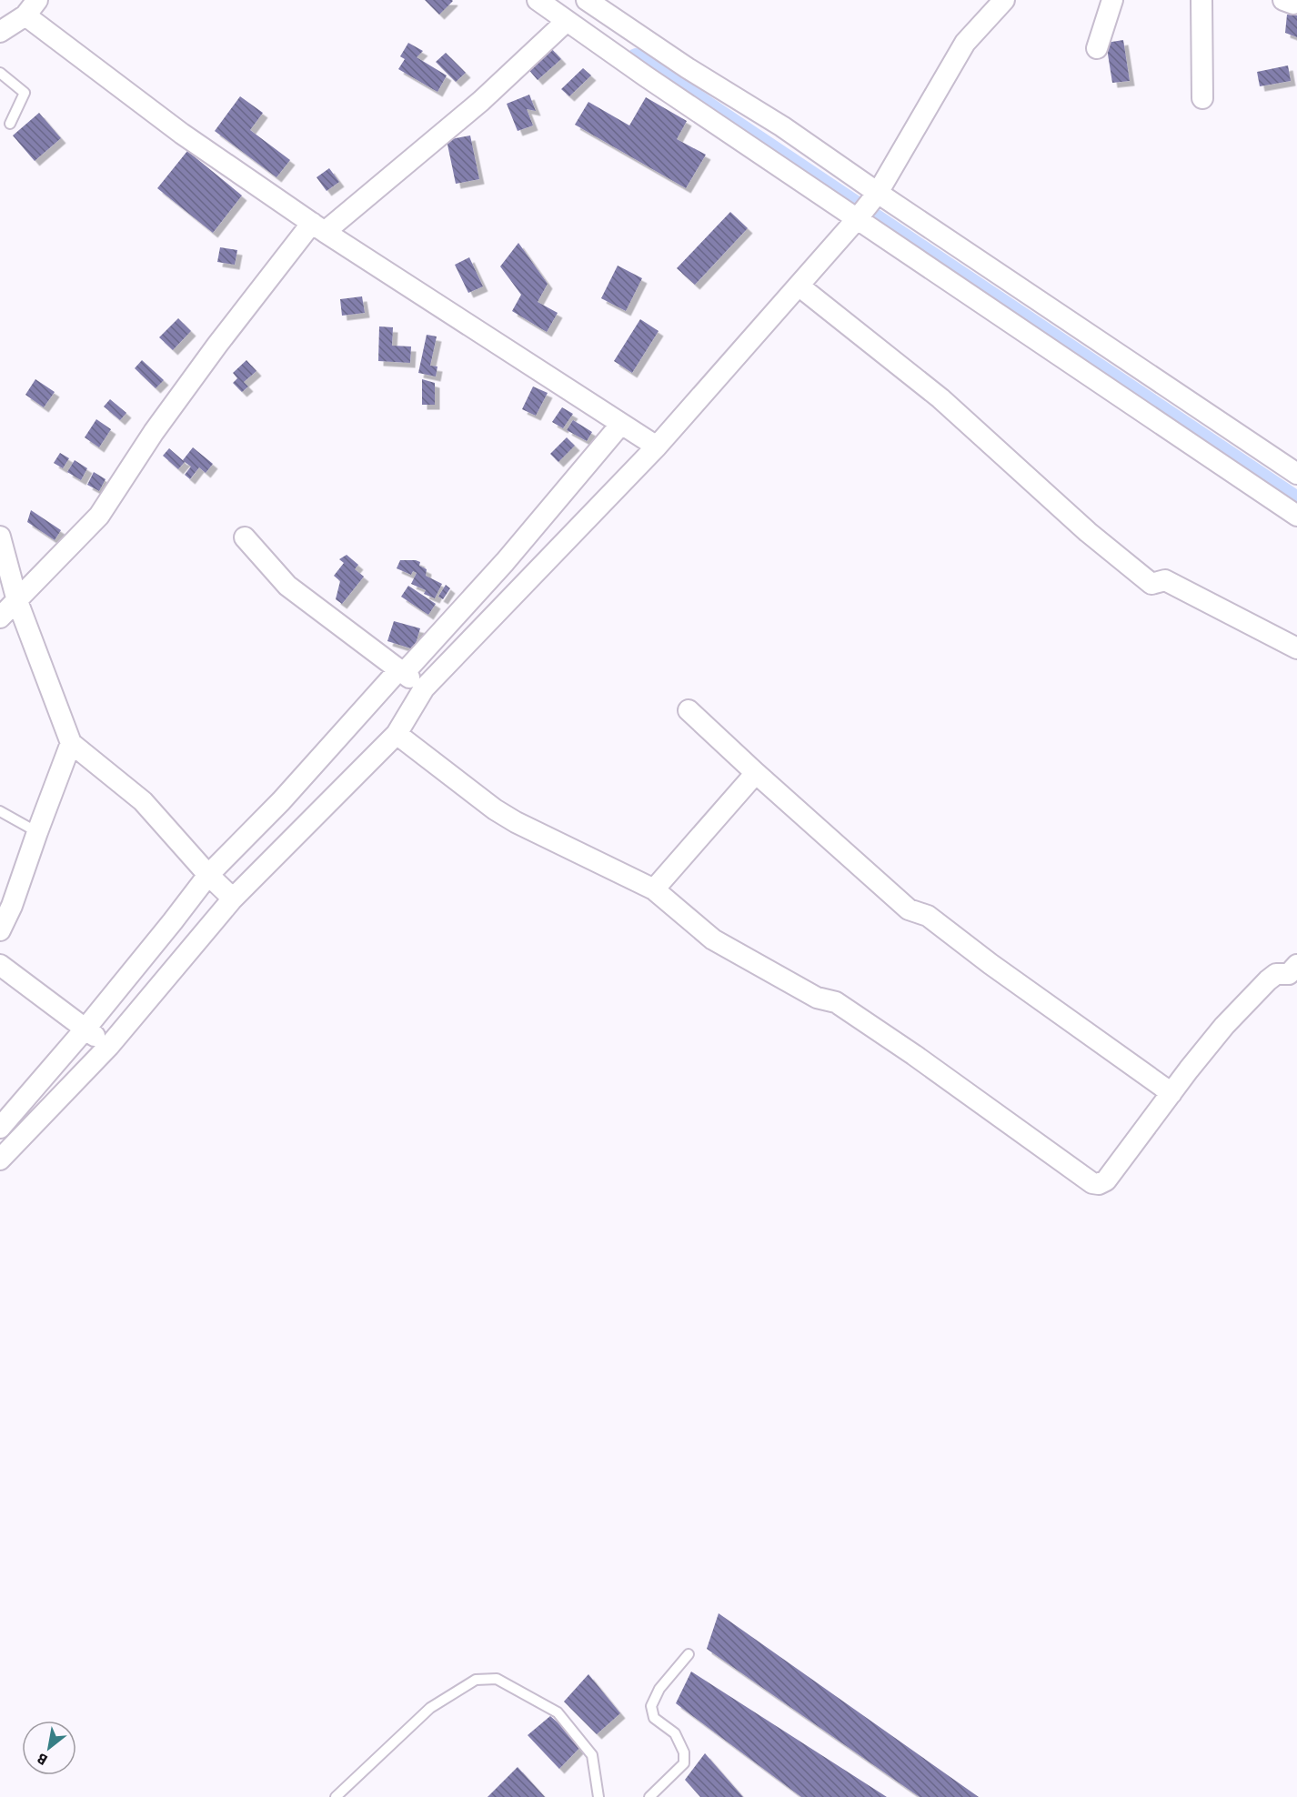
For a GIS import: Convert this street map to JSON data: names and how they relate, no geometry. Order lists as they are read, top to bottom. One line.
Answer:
{"north":"bottom left"}
